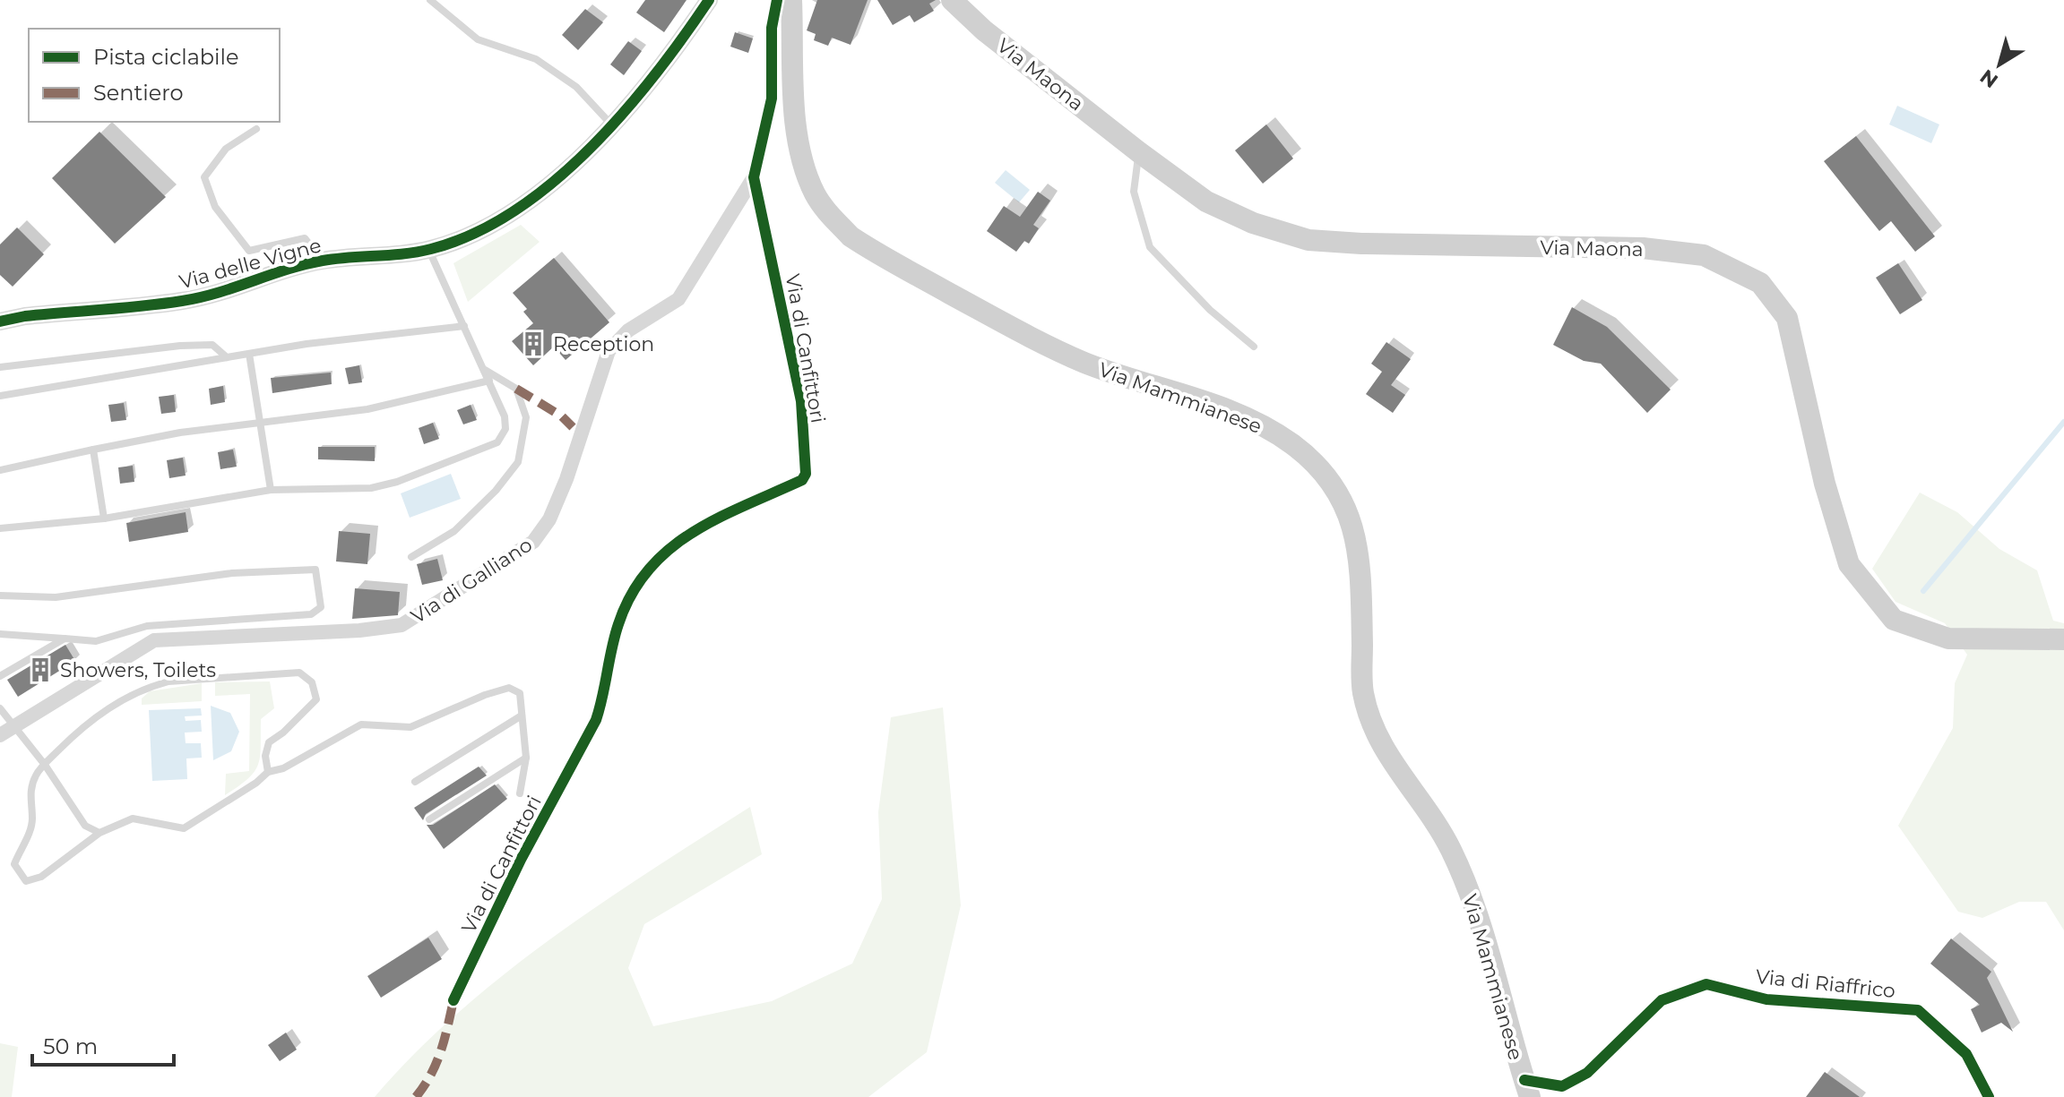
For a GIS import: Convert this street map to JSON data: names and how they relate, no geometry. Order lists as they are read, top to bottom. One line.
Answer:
{"streets":{"main road":["Via Maona","Via Mammianese"],"street":["Via delle Vigne","Via di Canfittori","Via di Galliano","Via di Riaffrico"]},"crossings":[["Via di Canfittori","Via di Galliano"],["Via Mammianese","Via di Riaffrico"]],"places":{"building":["Reception","Showers, Toilets"]},"legend":["Pista ciclabile","Sentiero"],"scale_bar":"50 m","north":"bottom left"}
